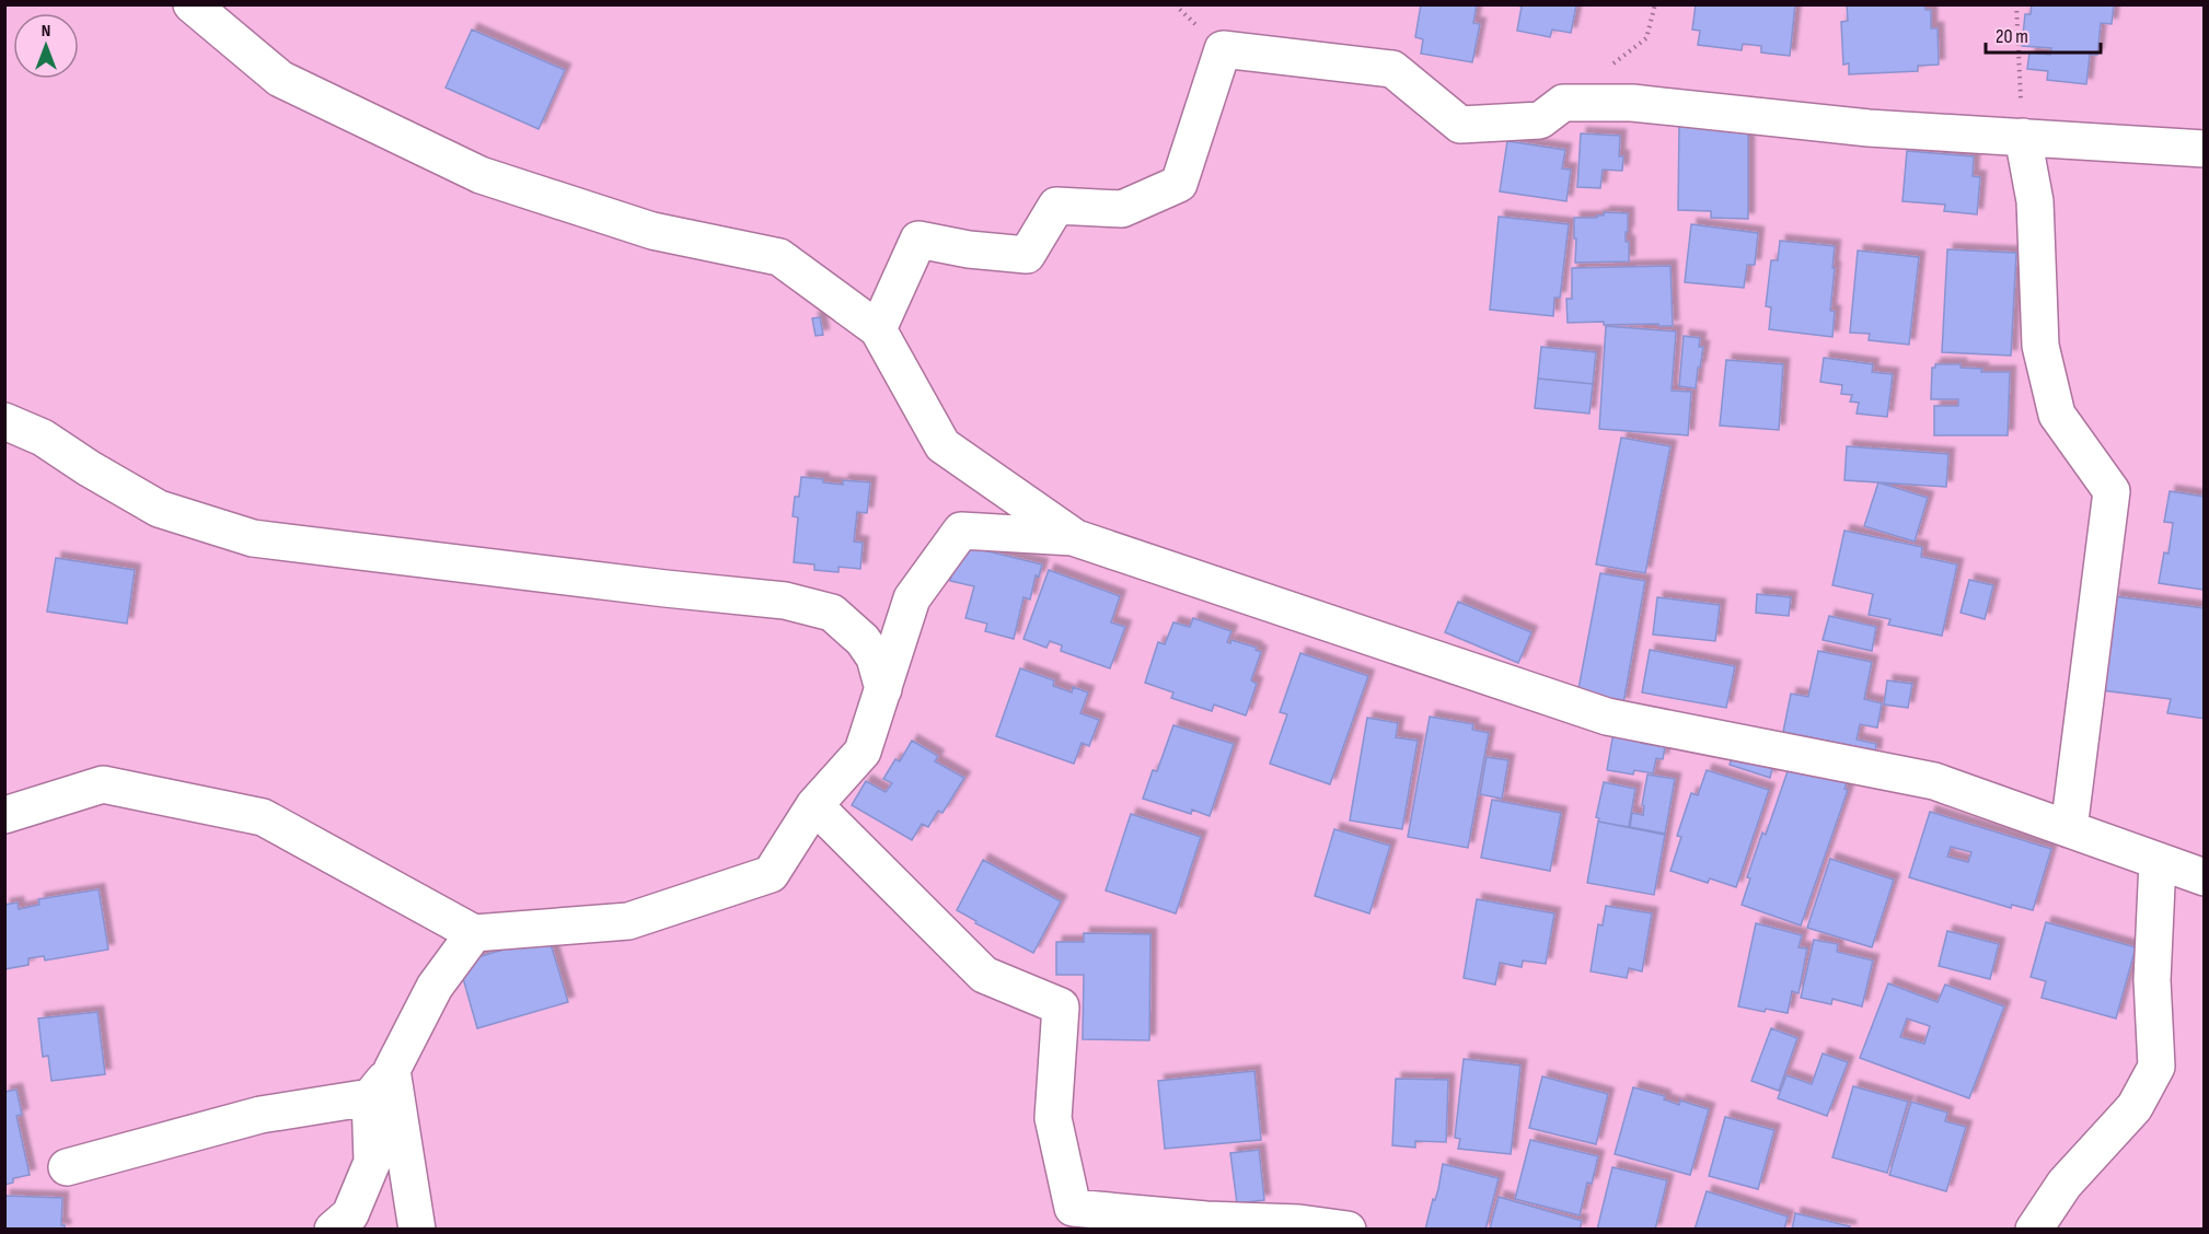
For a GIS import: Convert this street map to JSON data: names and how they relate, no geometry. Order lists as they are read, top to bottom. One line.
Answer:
{"scale_bar":"20 m","north":"top"}
